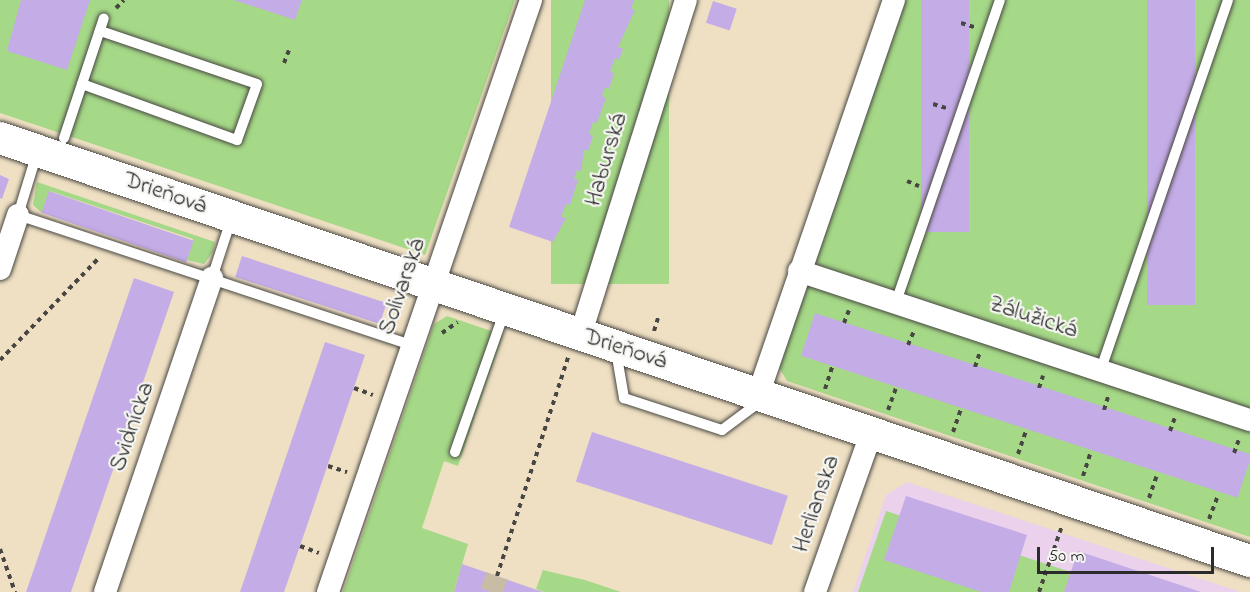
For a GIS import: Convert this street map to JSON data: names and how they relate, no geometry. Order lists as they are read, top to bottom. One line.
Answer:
{"streets":{"street":["Haburská","Drieňová","Solivarská","Zálužická","Svidnícka","Herlianska"]},"crossings":[["Haburská","Drieňová"],["Drieňová","Solivarská"],["Drieňová","Herlianska"]],"scale_bar":"50 m"}
